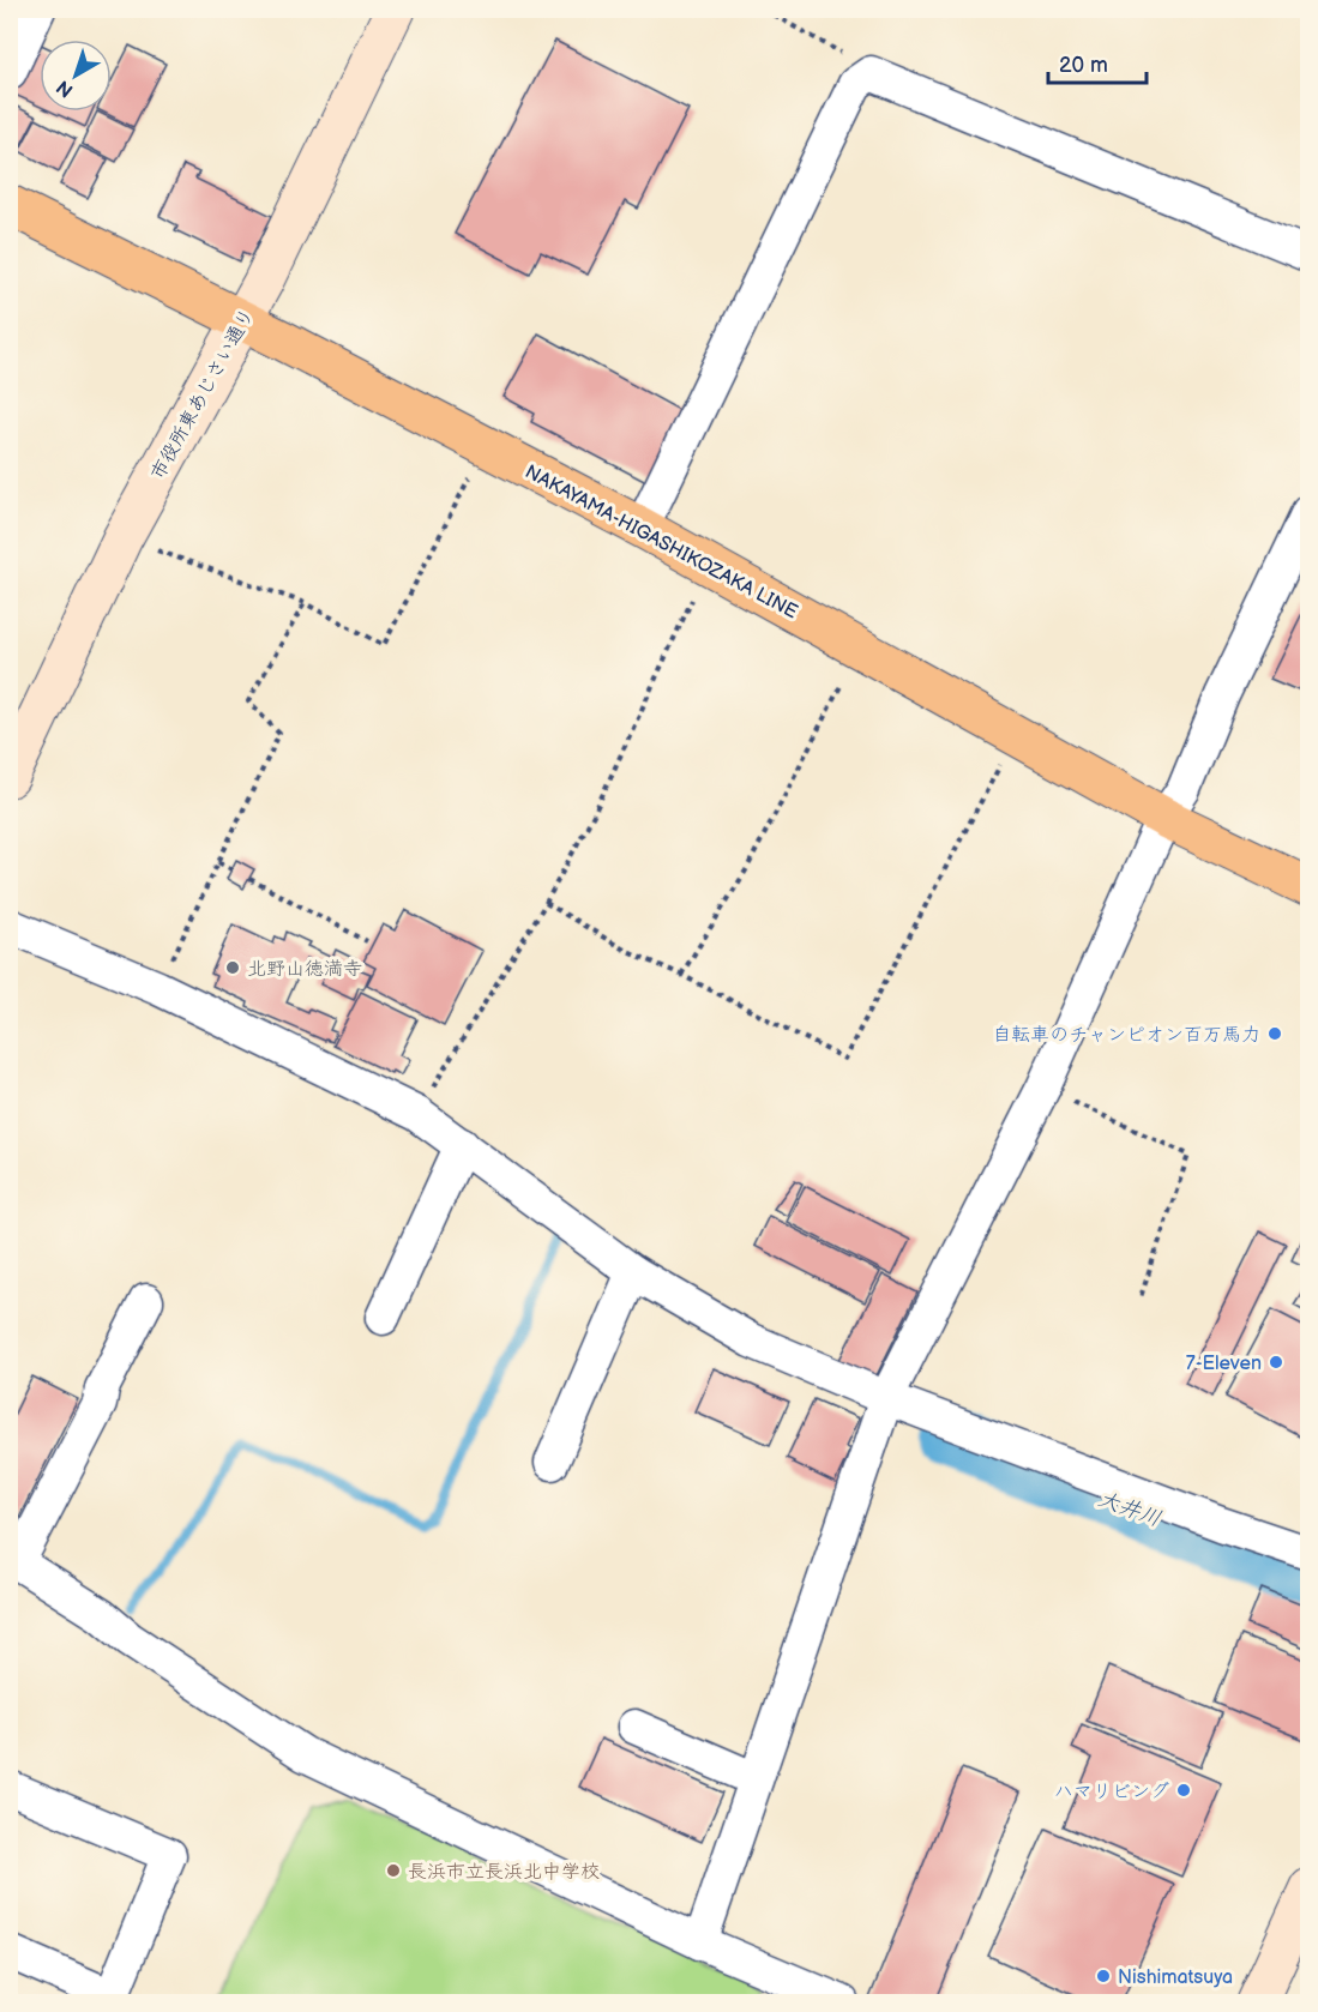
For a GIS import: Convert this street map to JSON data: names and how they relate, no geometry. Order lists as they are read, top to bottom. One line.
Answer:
{"streets":{"main road":["NAKAYAMA-HIGASHIKOZAKA LINE"],"street":["市役所東あじさい通り"]},"crossings":[["市役所東あじさい通り","NAKAYAMA-HIGASHIKOZAKA LINE"]],"water":["大井川"],"places":["北野山徳満寺","自転車のチャンピオン百万馬力","7-Eleven","ハマリビング","長浜市立長浜北中学校","Nishimatsuya"],"scale_bar":"20 m","north":"bottom left"}
